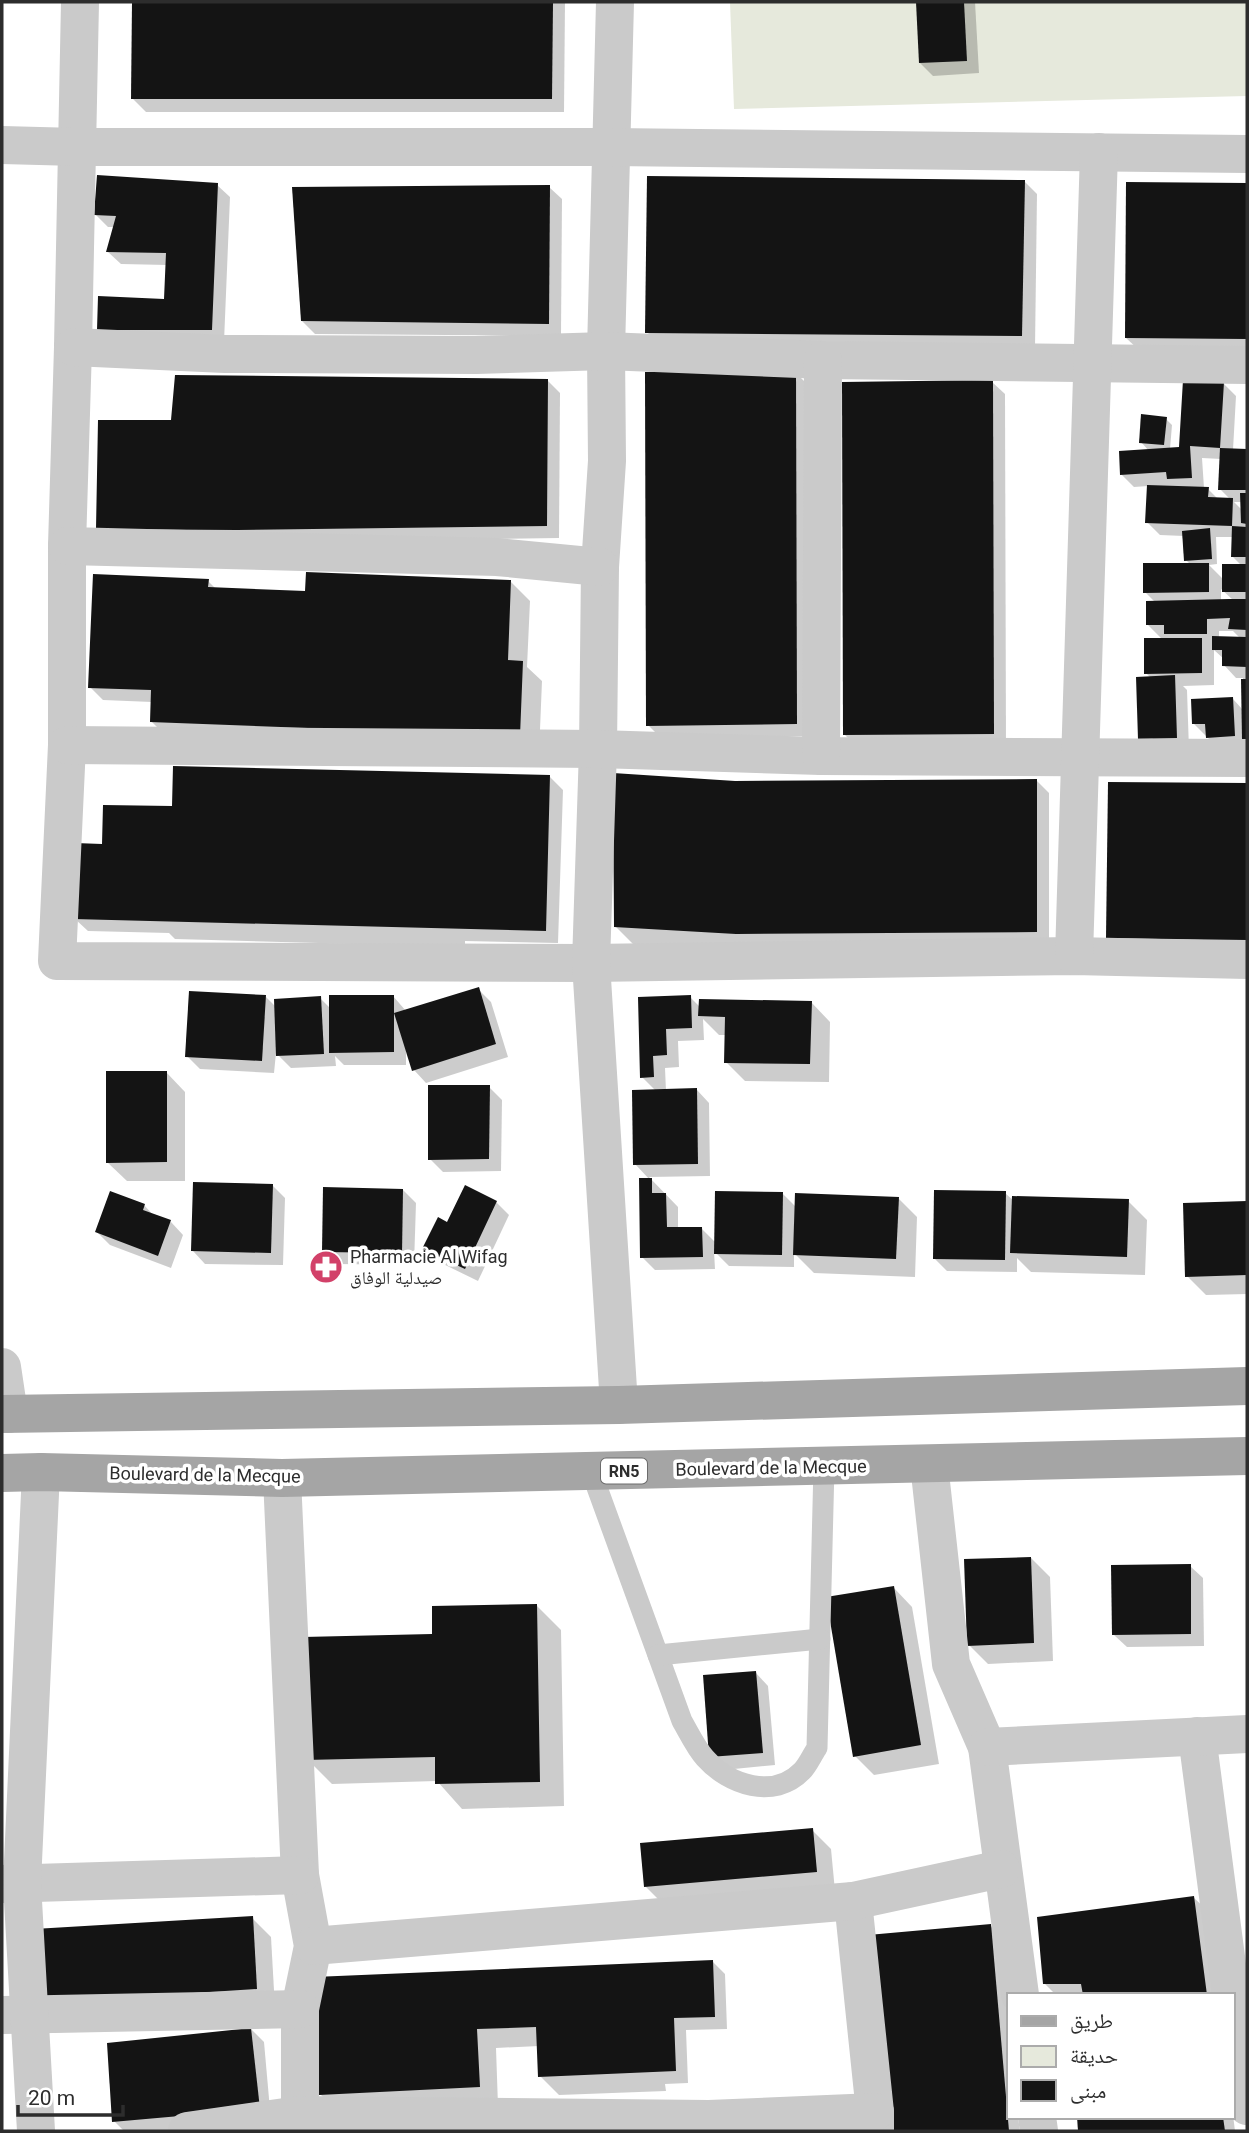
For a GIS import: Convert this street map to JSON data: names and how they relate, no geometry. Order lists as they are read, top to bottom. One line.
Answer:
{"streets":{"main road":["Boulevard de la Mecque","RN5"]},"places":{"pharmacy":["Pharmacie Al Wifag صيدلية الوفاق"]},"legend":["طريق","حديقة","مبنى"],"scale_bar":"20 m"}
